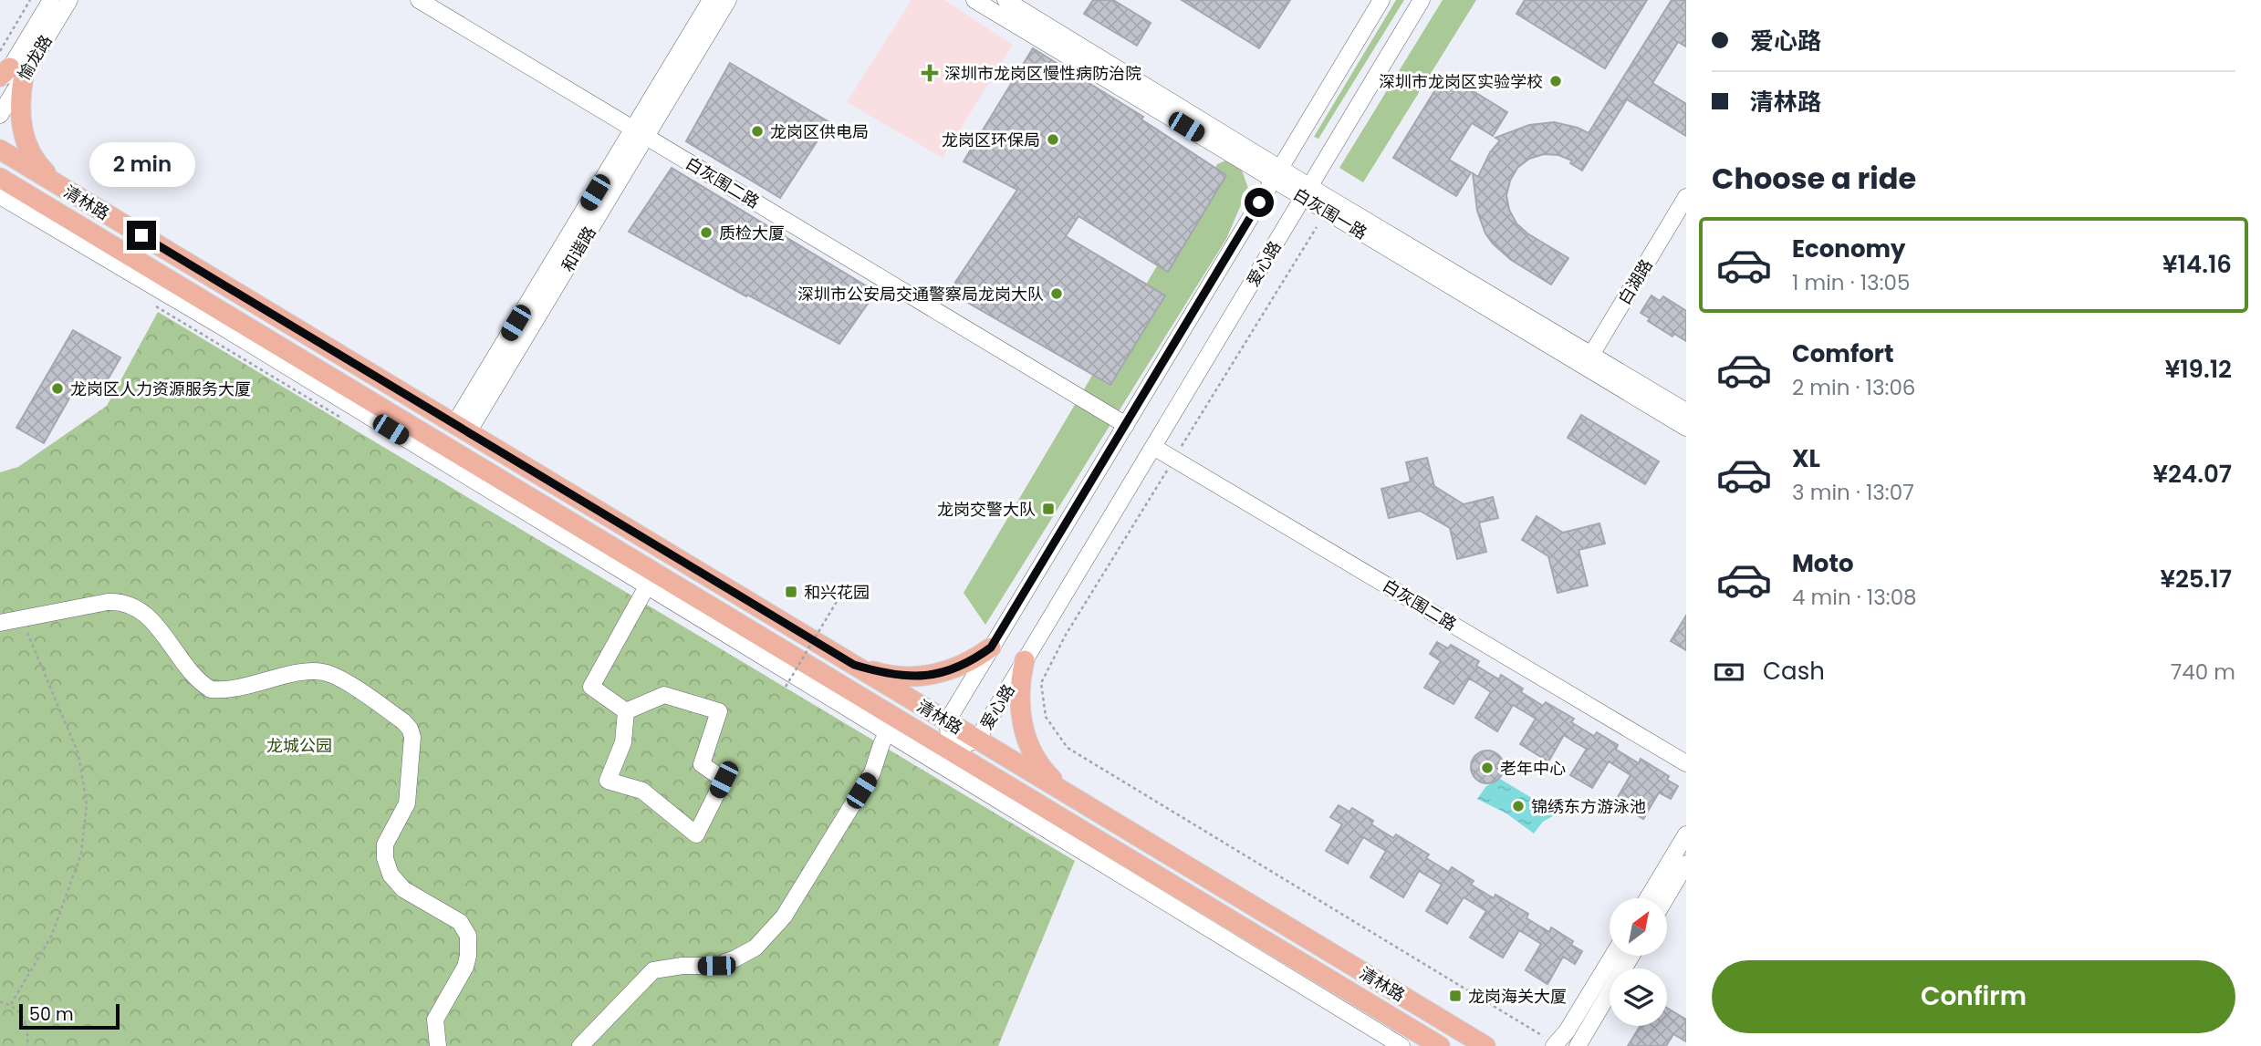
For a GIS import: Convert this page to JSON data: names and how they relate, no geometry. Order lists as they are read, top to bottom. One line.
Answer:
{"streets":{"main road":["清林路"],"street":["愉龙路","白灰围二路","白灰围一路","和谐路","爱心路","白湖路"]},"crossings":[["白灰围二路","和谐路"],["白灰围二路","爱心路"],["清林路","和谐路"],["清林路","爱心路"],["白灰围一路","爱心路"],["白灰围一路","白湖路"]],"parks":["龙城公园"],"places":{"health":["深圳市龙岗区慢性病防治院"],"other":["深圳市龙岗区实验学校","龙岗区供电局","龙岗区环保局","质检大厦","深圳市公安局交通警察局龙岗大队","龙岗区人力资源服务大厦","老年中心","锦绣东方游泳池"],"transit":["龙岗交警大队","和兴花园","龙岗海关大厦"]},"scale_bar":"50 m","north":"top right","page":{"banner":["爱心路","清林路"],"heading":"Choose a ride","bubble":"2 min","list":[{"name":"Economy","note":"1 min · 13:05","value":"¥14.16"},{"name":"Comfort","note":"2 min · 13:06","value":"¥19.12"},{"name":"XL","note":"3 min · 13:07","value":"¥24.07"},{"name":"Moto","note":"4 min · 13:08","value":"¥25.17"}],"pay":["Cash","740 m"],"buttons":"Confirm","scale":"50 m"}}
